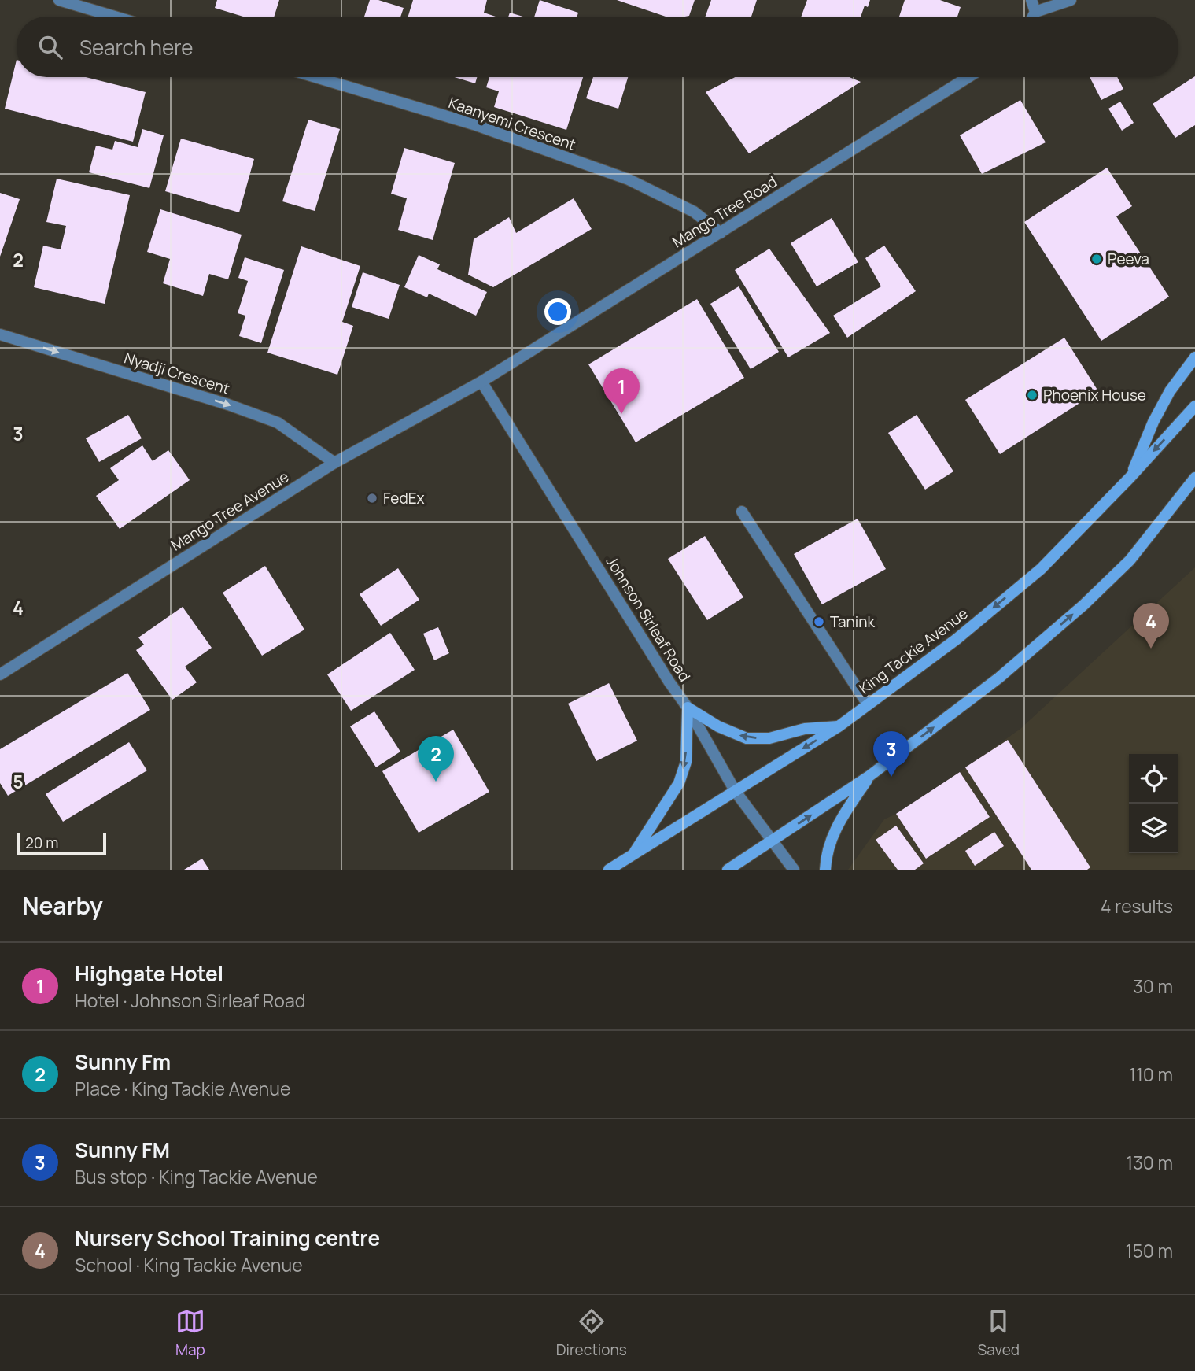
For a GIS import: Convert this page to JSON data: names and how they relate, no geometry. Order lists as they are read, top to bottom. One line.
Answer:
{"streets":{"main road":["King Tackie Avenue"],"street":["Kaanyemi Crescent","Mango Tree Road","Nyadji Crescent","Mango Tree Avenue","Johnson Sirleaf Road"]},"crossings":[["Kaanyemi Crescent","Mango Tree Road"],["Mango Tree Road","Mango Tree Avenue"],["Mango Tree Road","Johnson Sirleaf Road"],["Nyadji Crescent","Mango Tree Avenue"],["Mango Tree Avenue","Johnson Sirleaf Road"],["Johnson Sirleaf Road","King Tackie Avenue"]],"one_way":["Nyadji Crescent"],"places":["Peeva","Phoenix House","FedEx","Tanink"],"scale_bar":"20 m","page":{"search":"Search here","pins":["1","4","3","2"],"scale":"20 m","heading":["Nearby","4 results"],"list":[{"mark":"1","name":"Highgate Hotel","note":"Hotel · Johnson Sirleaf Road","value":"30 m"},{"mark":"2","name":"Sunny Fm","note":"Place · King Tackie Avenue","value":"110 m"},{"mark":"3","name":"Sunny FM","note":"Bus stop · King Tackie Avenue","value":"130 m"},{"mark":"4","name":"Nursery School Training centre","note":"School · King Tackie Avenue","value":"150 m"}],"nav":["Map","Directions","Saved"]},"grid":{"rows":["2","3","4","5"]}}
